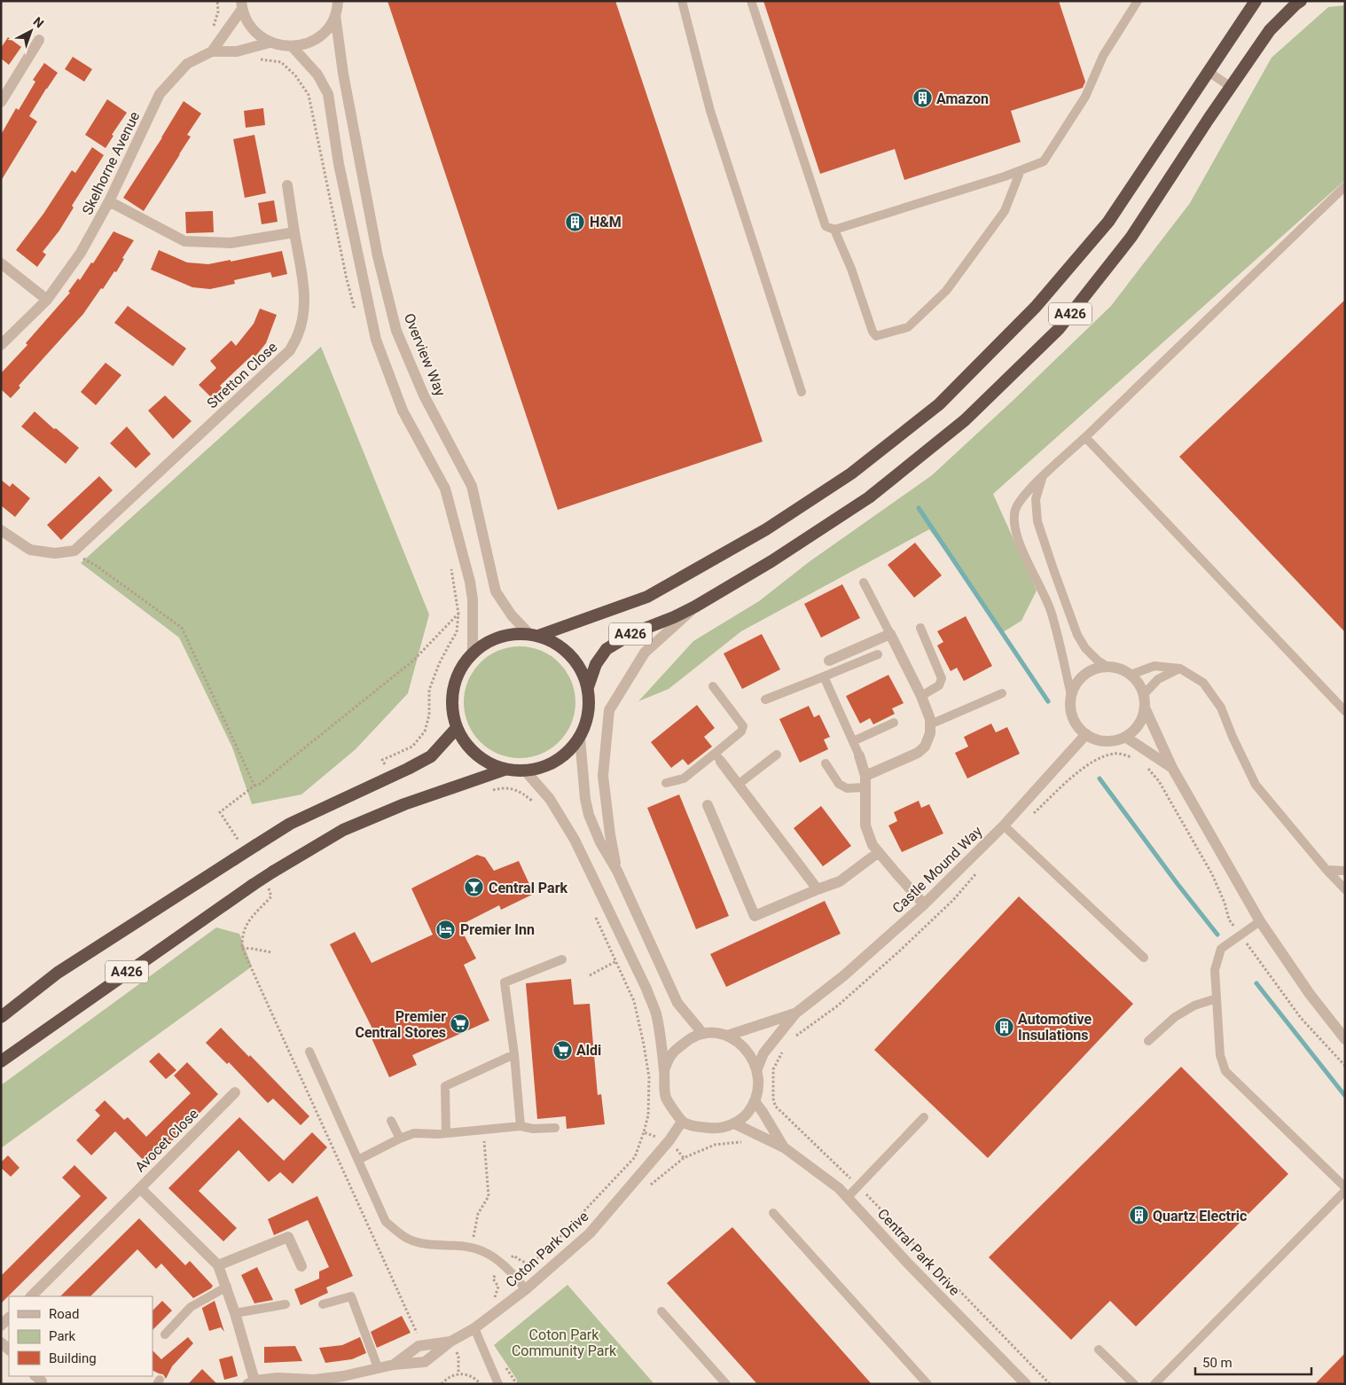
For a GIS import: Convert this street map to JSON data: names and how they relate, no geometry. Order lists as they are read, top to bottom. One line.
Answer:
{"streets":{"highway":["A426"],"street":["Skelhorne Avenue","Overview Way","Stretton Close","Castle Mound Way","Avocet Close","Coton Park Drive","Central Park Drive"]},"crossings":[["A426","Overview Way"],["Castle Mound Way","Coton Park Drive"],["Castle Mound Way","Central Park Drive"],["Avocet Close","Coton Park Drive"],["Coton Park Drive","Central Park Drive"]],"parks":["Coton Park Community Park"],"places":{"building":["Amazon","H&M","Automotive Insulations","Quartz Electric"],"bar":["Central Park"],"hotel":["Premier Inn"],"supermarket":["Premier Central Stores","Aldi"]},"legend":["Road","Park","Building"],"scale_bar":"50 m","north":"top right"}
